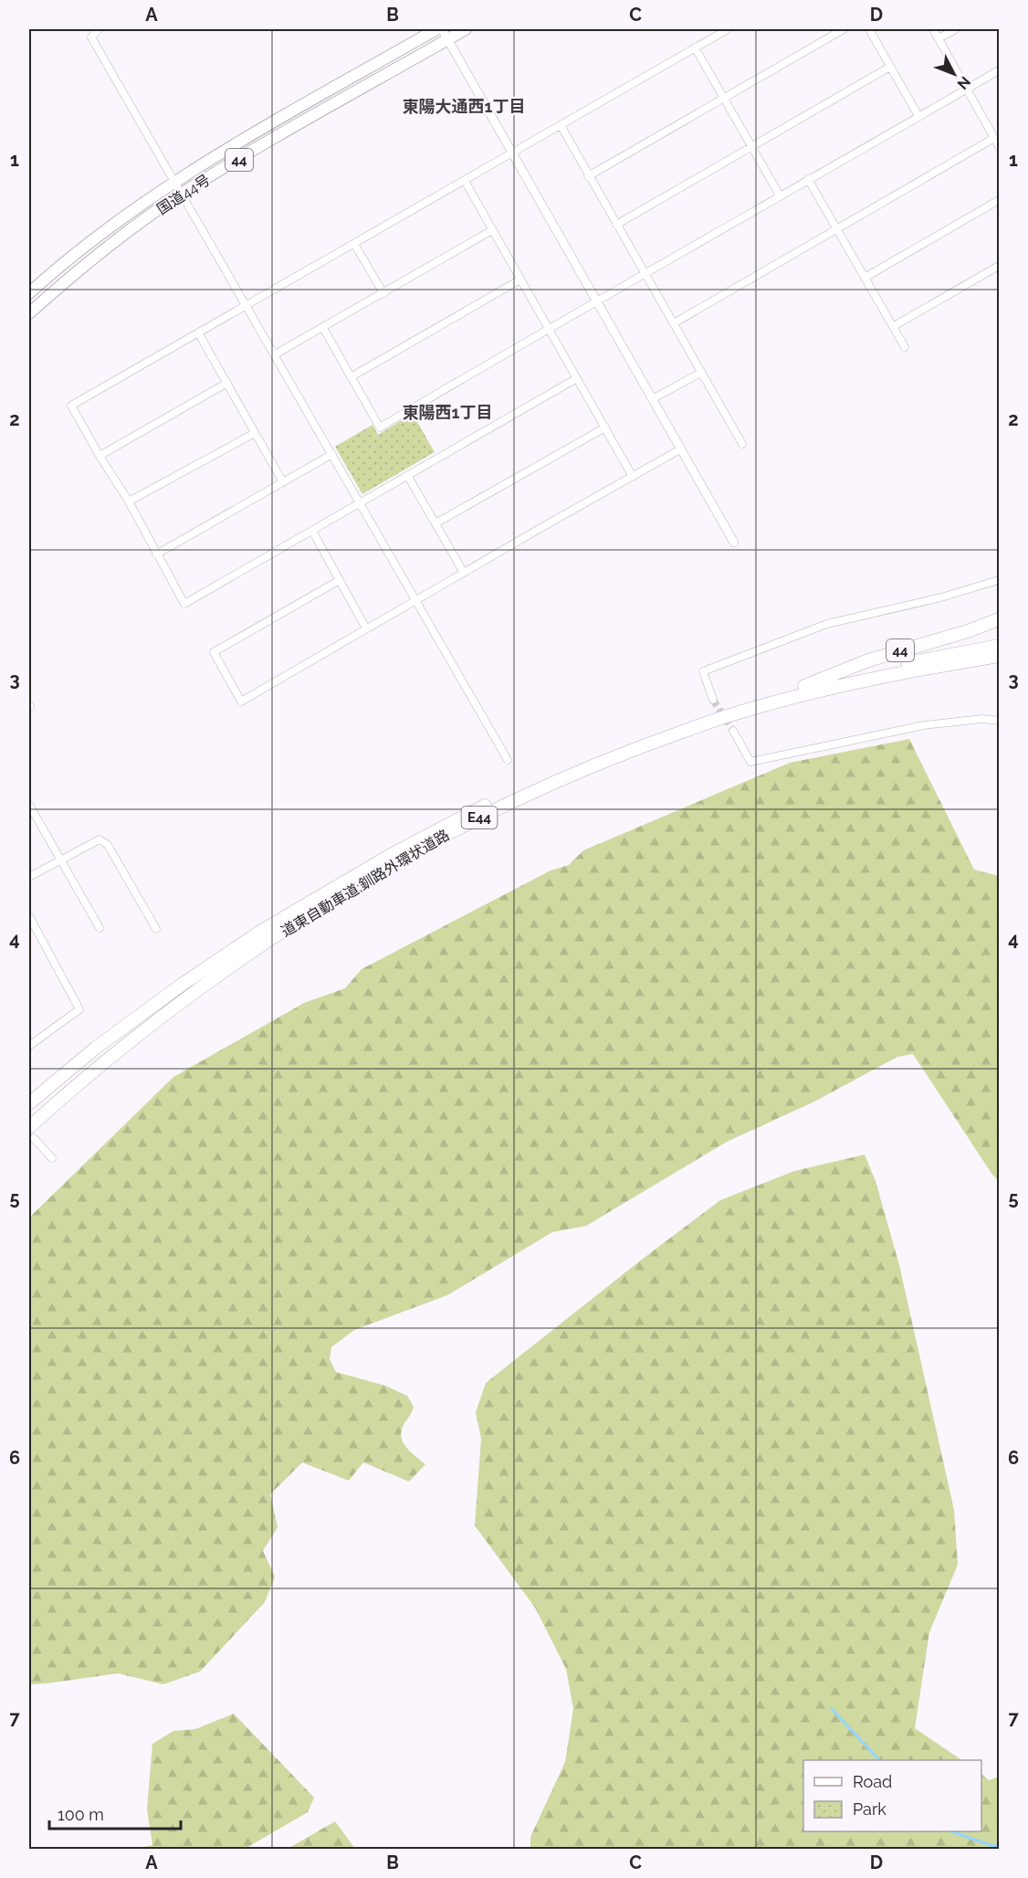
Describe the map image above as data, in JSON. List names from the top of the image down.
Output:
{
  "streets": {
    "highway": [
      "44",
      "国道44号",
      "E44",
      "道東自動車道;釧路外環状道路"
    ]
  },
  "crossings": [
    ["44", "道東自動車道;釧路外環状道路"]
  ],
  "districts": ["東陽大通西1丁目", "東陽西1丁目"],
  "legend": ["Road", "Park"],
  "scale_bar": "100 m",
  "north": "bottom right",
  "grid": {
    "columns": [
      "A",
      "B",
      "C",
      "D"
    ],
    "rows": [
      "1",
      "2",
      "3",
      "4",
      "5",
      "6",
      "7"
    ]
  }
}
